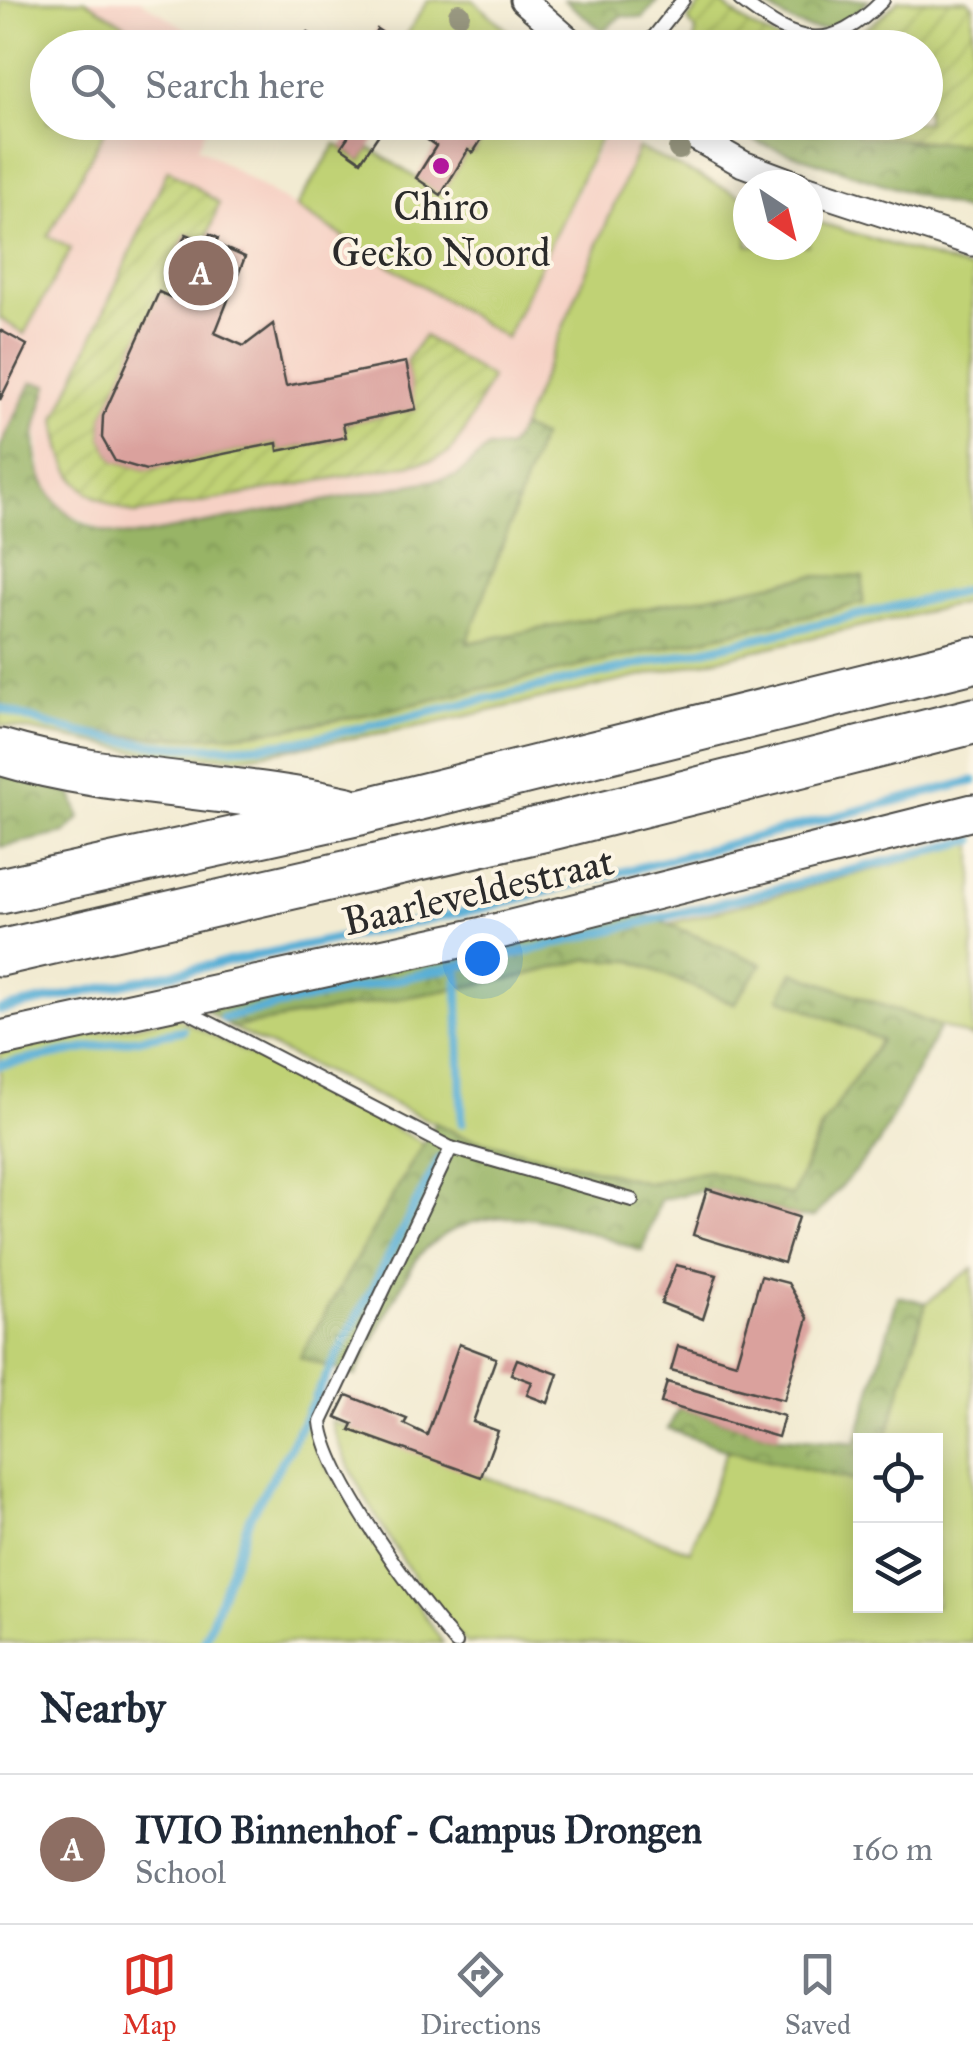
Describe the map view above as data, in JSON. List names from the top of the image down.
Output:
{
  "streets": {
    "street": ["Baarleveldestraat"]
  },
  "places": ["Chiro Gecko Noord"],
  "north": "bottom right",
  "page": {
    "search": "Search here",
    "pins": "A",
    "heading": "Nearby",
    "list": [
      {
        "mark": "A",
        "name": "IVIO Binnenhof - Campus Drongen",
        "note": "School",
        "value": "160 m"
      }
    ],
    "nav": ["Map", "Directions", "Saved"]
  }
}
